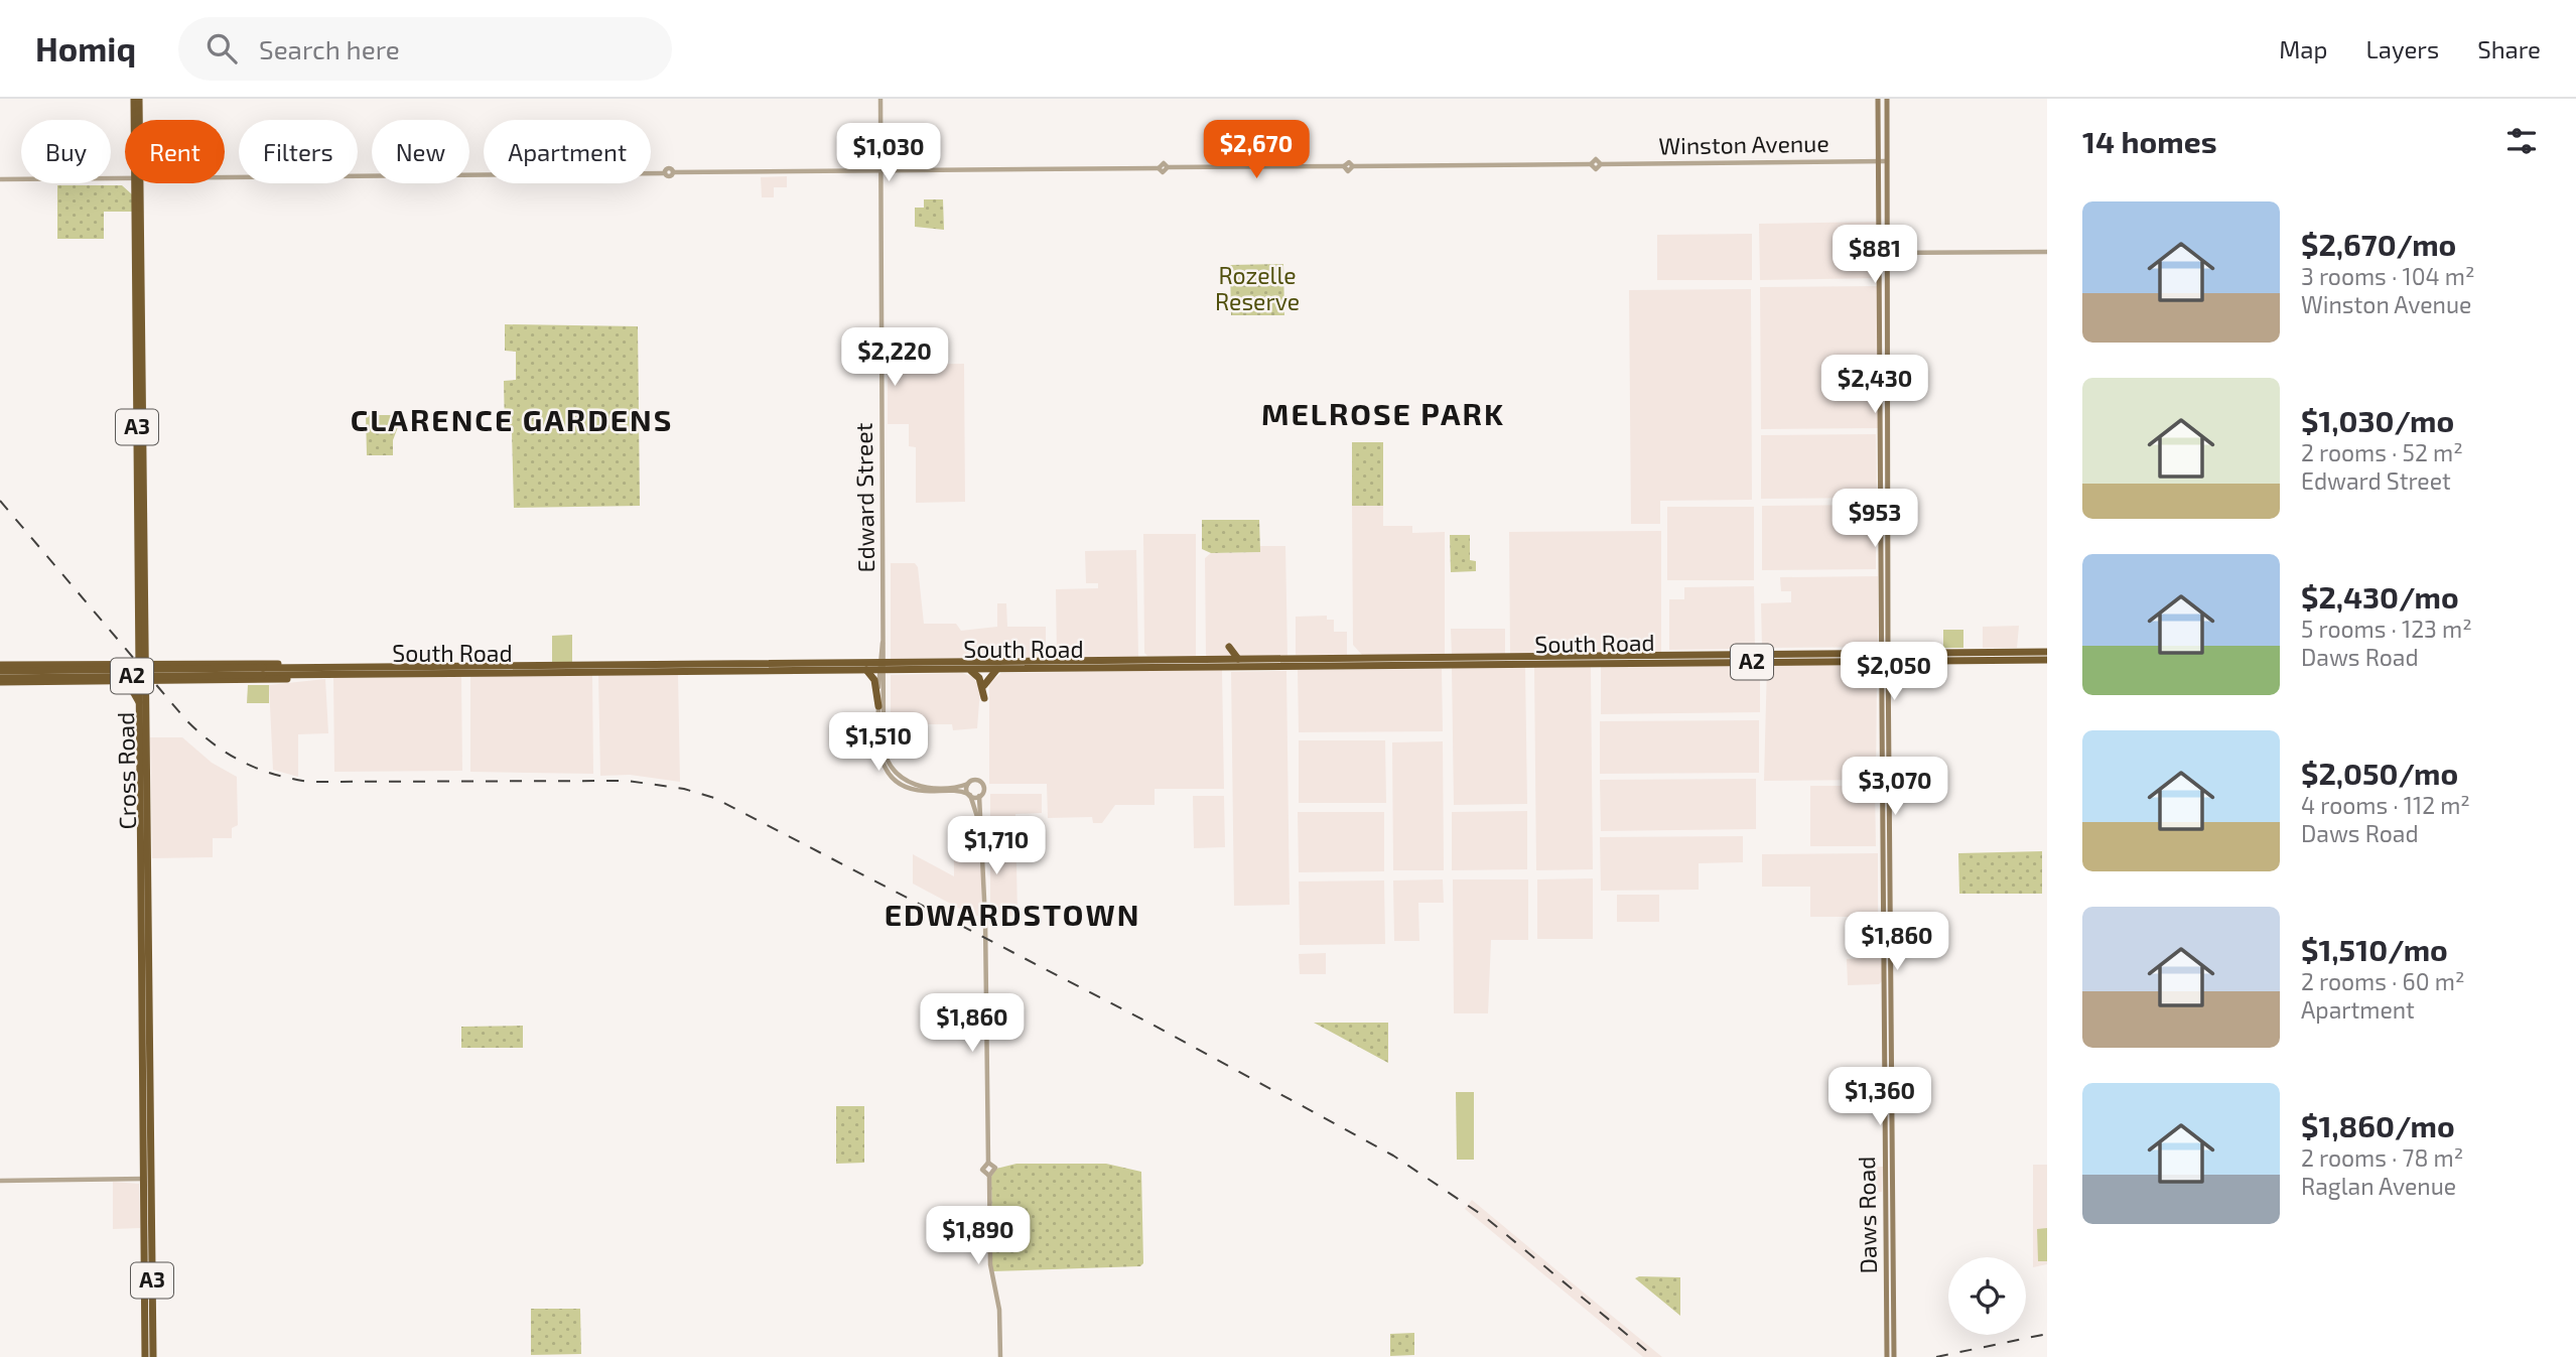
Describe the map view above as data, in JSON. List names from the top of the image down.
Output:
{
  "streets": {
    "highway": [
      "A3",
      "South Road",
      "A2",
      "Cross Road"
    ],
    "main road": ["Daws Road"],
    "street": ["Winston Avenue", "Edward Street"]
  },
  "crossings": [
    ["Winston Avenue", "Edward Street"],
    ["Winston Avenue", "Daws Road"],
    ["Edward Street", "South Road"],
    ["South Road", "Daws Road"]
  ],
  "districts": ["MELROSE PARK", "CLARENCE GARDENS", "EDWARDSTOWN"],
  "parks": ["Rozelle Reserve"],
  "page": {
    "header": "Homiq",
    "search": "Search here",
    "nav": ["Map", "Layers", "Share"],
    "heading": "14 homes",
    "price": [
      "$2,670",
      "$1,030",
      "$881",
      "$2,220",
      "$2,430",
      "$953",
      "$2,050",
      "$1,510",
      "$3,070",
      "$1,710",
      "$1,860",
      "$1,860",
      "$1,360",
      "$1,890"
    ],
    "chip": [
      "Buy",
      "Rent",
      "Filters",
      "New",
      "Apartment"
    ],
    "list": [
      {
        "name": "$2,670/mo",
        "note": "3 rooms · 104 m² · Winston Avenue"
      },
      {
        "name": "$1,030/mo",
        "note": "2 rooms · 52 m² · Edward Street"
      },
      {
        "name": "$2,430/mo",
        "note": "5 rooms · 123 m² · Daws Road"
      },
      {
        "name": "$2,050/mo",
        "note": "4 rooms · 112 m² · Daws Road"
      },
      {
        "name": "$1,510/mo",
        "note": "2 rooms · 60 m² · Apartment"
      },
      {
        "name": "$1,860/mo",
        "note": "2 rooms · 78 m² · Raglan Avenue"
      }
    ]
  }
}
